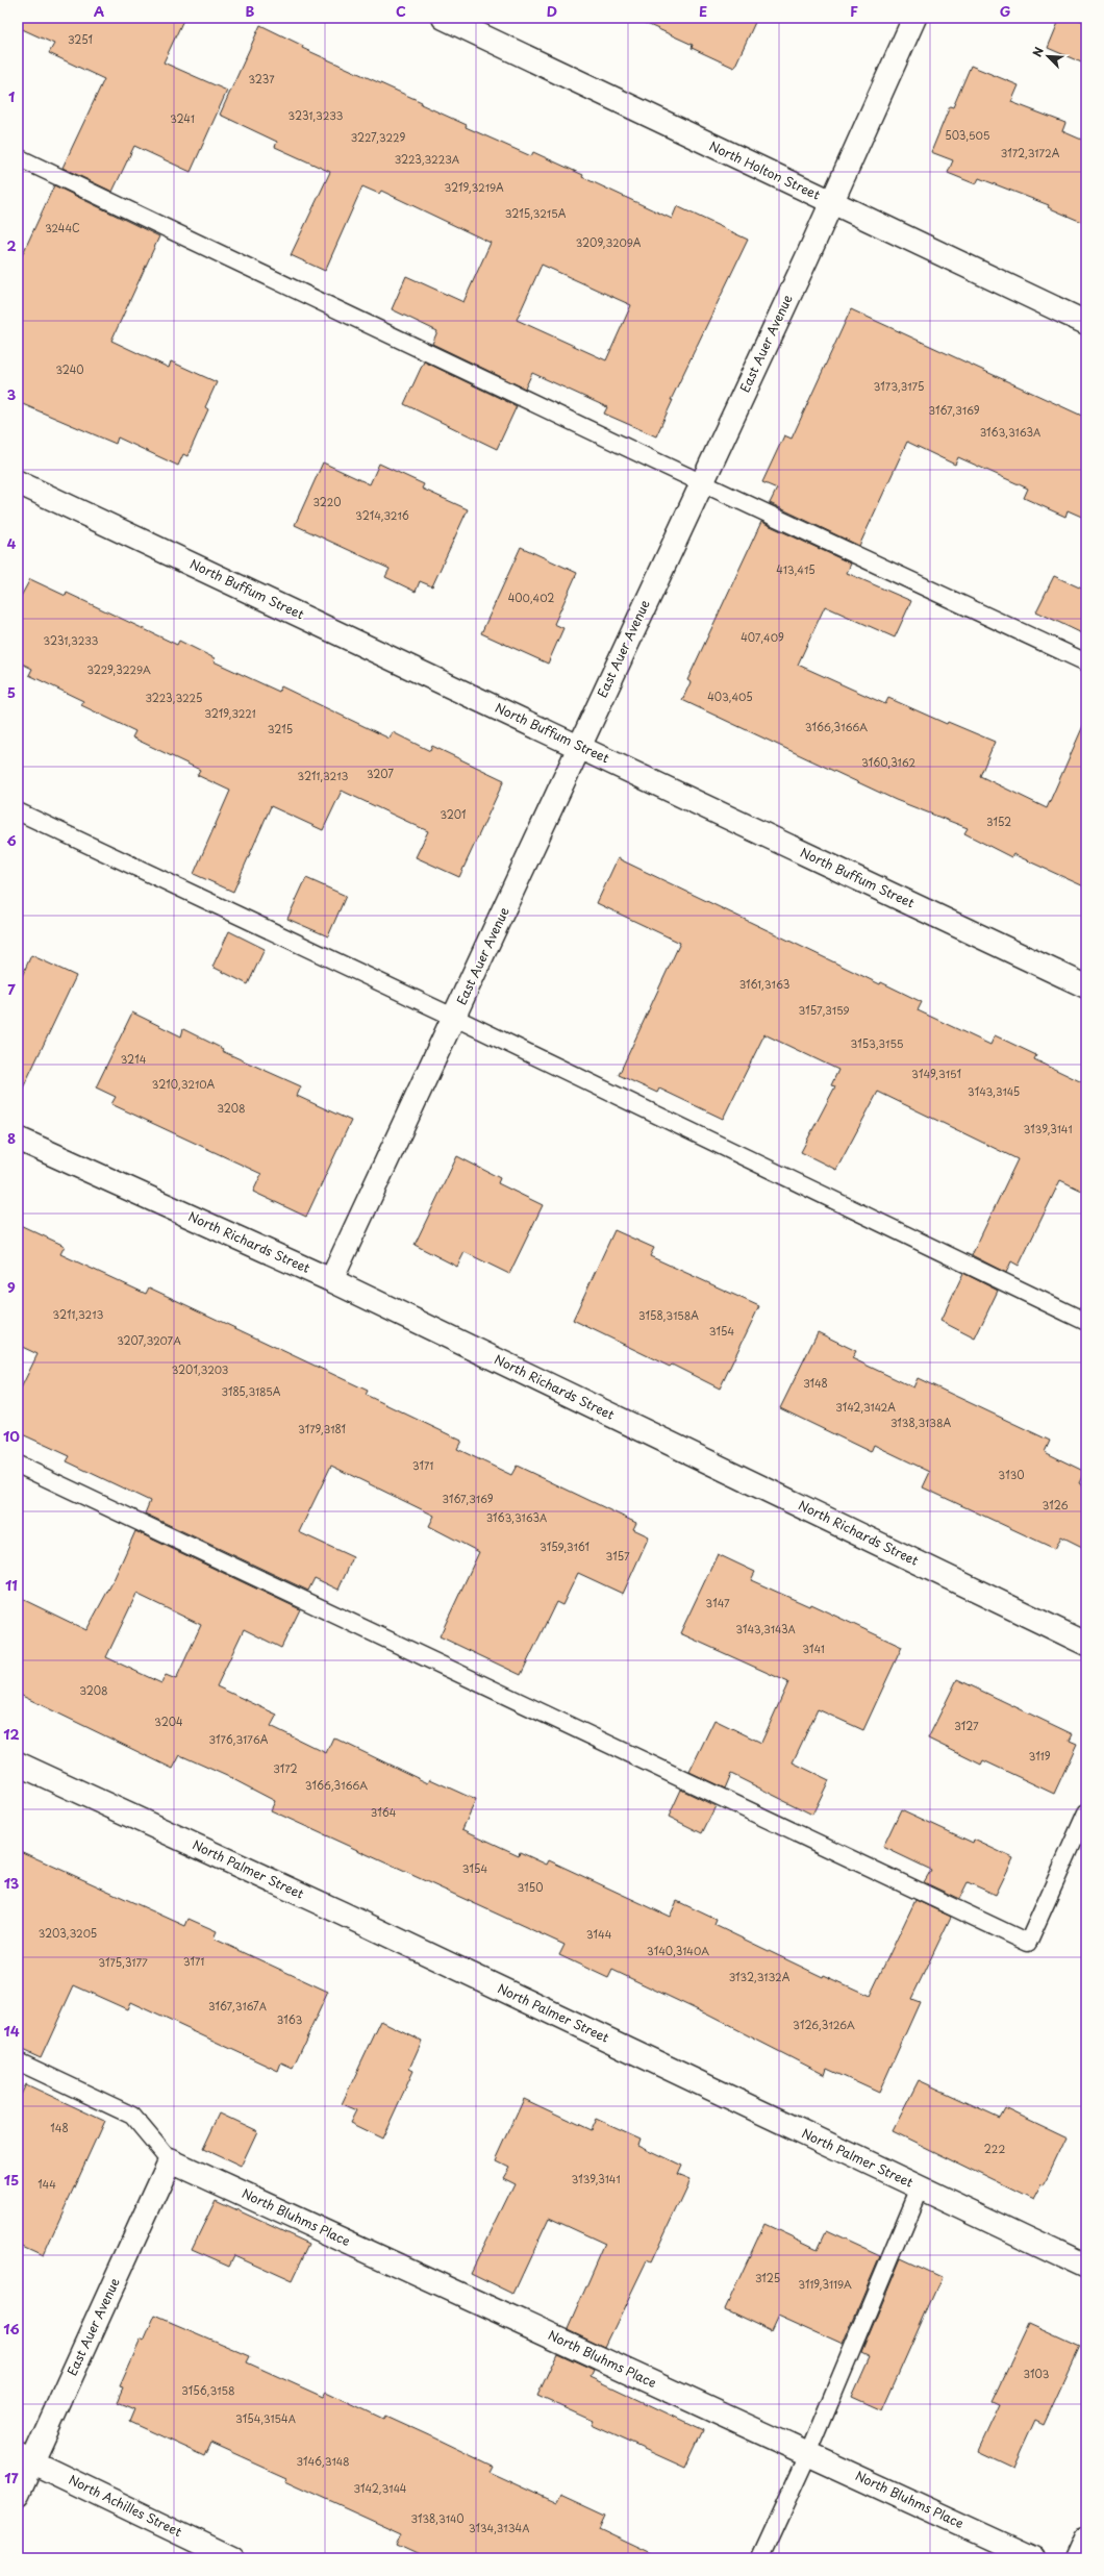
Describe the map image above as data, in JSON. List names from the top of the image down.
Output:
{
  "streets": {
    "street": [
      "North Holton Street",
      "East Auer Avenue",
      "North Buffum Street",
      "North Richards Street",
      "North Palmer Street",
      "North Bluhms Place",
      "North Achilles Street"
    ]
  },
  "crossings": [
    ["North Holton Street", "East Auer Avenue"],
    ["East Auer Avenue", "North Buffum Street"],
    ["East Auer Avenue", "North Richards Street"],
    ["East Auer Avenue", "North Bluhms Place"],
    ["East Auer Avenue", "North Achilles Street"]
  ],
  "house_numbers": [
    "3251",
    "3237",
    "3231,3233",
    "3241",
    "503,505",
    "3227,3229",
    "3172,3172A",
    "3223,3223A",
    "3219,3219A",
    "3215,3215A",
    "3244C",
    "3209,3209A",
    "3240",
    "3173,3175",
    "3167,3169",
    "3163,3163A",
    "3220",
    "3214,3216",
    "413,415",
    "400,402",
    "407,409",
    "3231,3233",
    "3229,3229A",
    "403,405",
    "3223,3225",
    "3219,3221",
    "3166,3166A",
    "3215",
    "3160,3162",
    "3207",
    "3211,3213",
    "3201",
    "3152",
    "3161,3163",
    "3157,3159",
    "3153,3155",
    "3214",
    "3149,3151",
    "3210,3210A",
    "3143,3145",
    "3208",
    "3139,3141",
    "3211,3213",
    "3158,3158A",
    "3154",
    "3207,3207A",
    "3201,3203",
    "3148",
    "3185,3185A",
    "3142,3142A",
    "3138,3138A",
    "3179,3181",
    "3171",
    "3130",
    "3167,3169",
    "3126",
    "3163,3163A",
    "3159,3161",
    "3157",
    "3147",
    "3143,3143A",
    "3141",
    "3208",
    "3204",
    "3127",
    "3176,3176A",
    "3119",
    "3172",
    "3166,3166A",
    "3164",
    "3154",
    "3150",
    "3203,3205",
    "3144",
    "3140,3140A",
    "3171",
    "3175,3177",
    "3132,3132A",
    "3167,3167A",
    "3163",
    "3126,3126A",
    "148",
    "222",
    "3139,3141",
    "144",
    "3125",
    "3119,3119A",
    "3103",
    "3156,3158",
    "3154,3154A",
    "3146,3148",
    "3142,3144",
    "3138,3140",
    "3134,3134A"
  ],
  "north": "top left",
  "grid": {
    "columns": [
      "A",
      "B",
      "C",
      "D",
      "E",
      "F",
      "G"
    ],
    "rows": [
      "1",
      "2",
      "3",
      "4",
      "5",
      "6",
      "7",
      "8",
      "9",
      "10",
      "11",
      "12",
      "13",
      "14",
      "15",
      "16",
      "17"
    ]
  }
}
